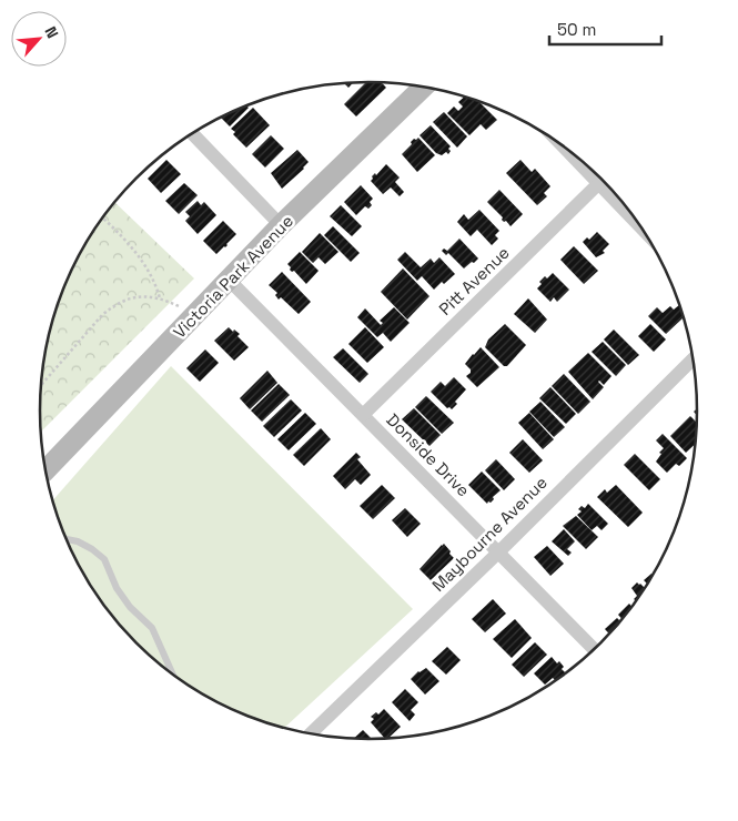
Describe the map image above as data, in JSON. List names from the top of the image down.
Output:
{
  "streets": {
    "main road": ["Victoria Park Avenue"],
    "street": ["Pitt Avenue", "Donside Drive", "Maybourne Avenue"]
  },
  "crossings": [
    ["Victoria Park Avenue", "Donside Drive"],
    ["Pitt Avenue", "Donside Drive"],
    ["Donside Drive", "Maybourne Avenue"]
  ],
  "scale_bar": "50 m",
  "north": "top right"
}
